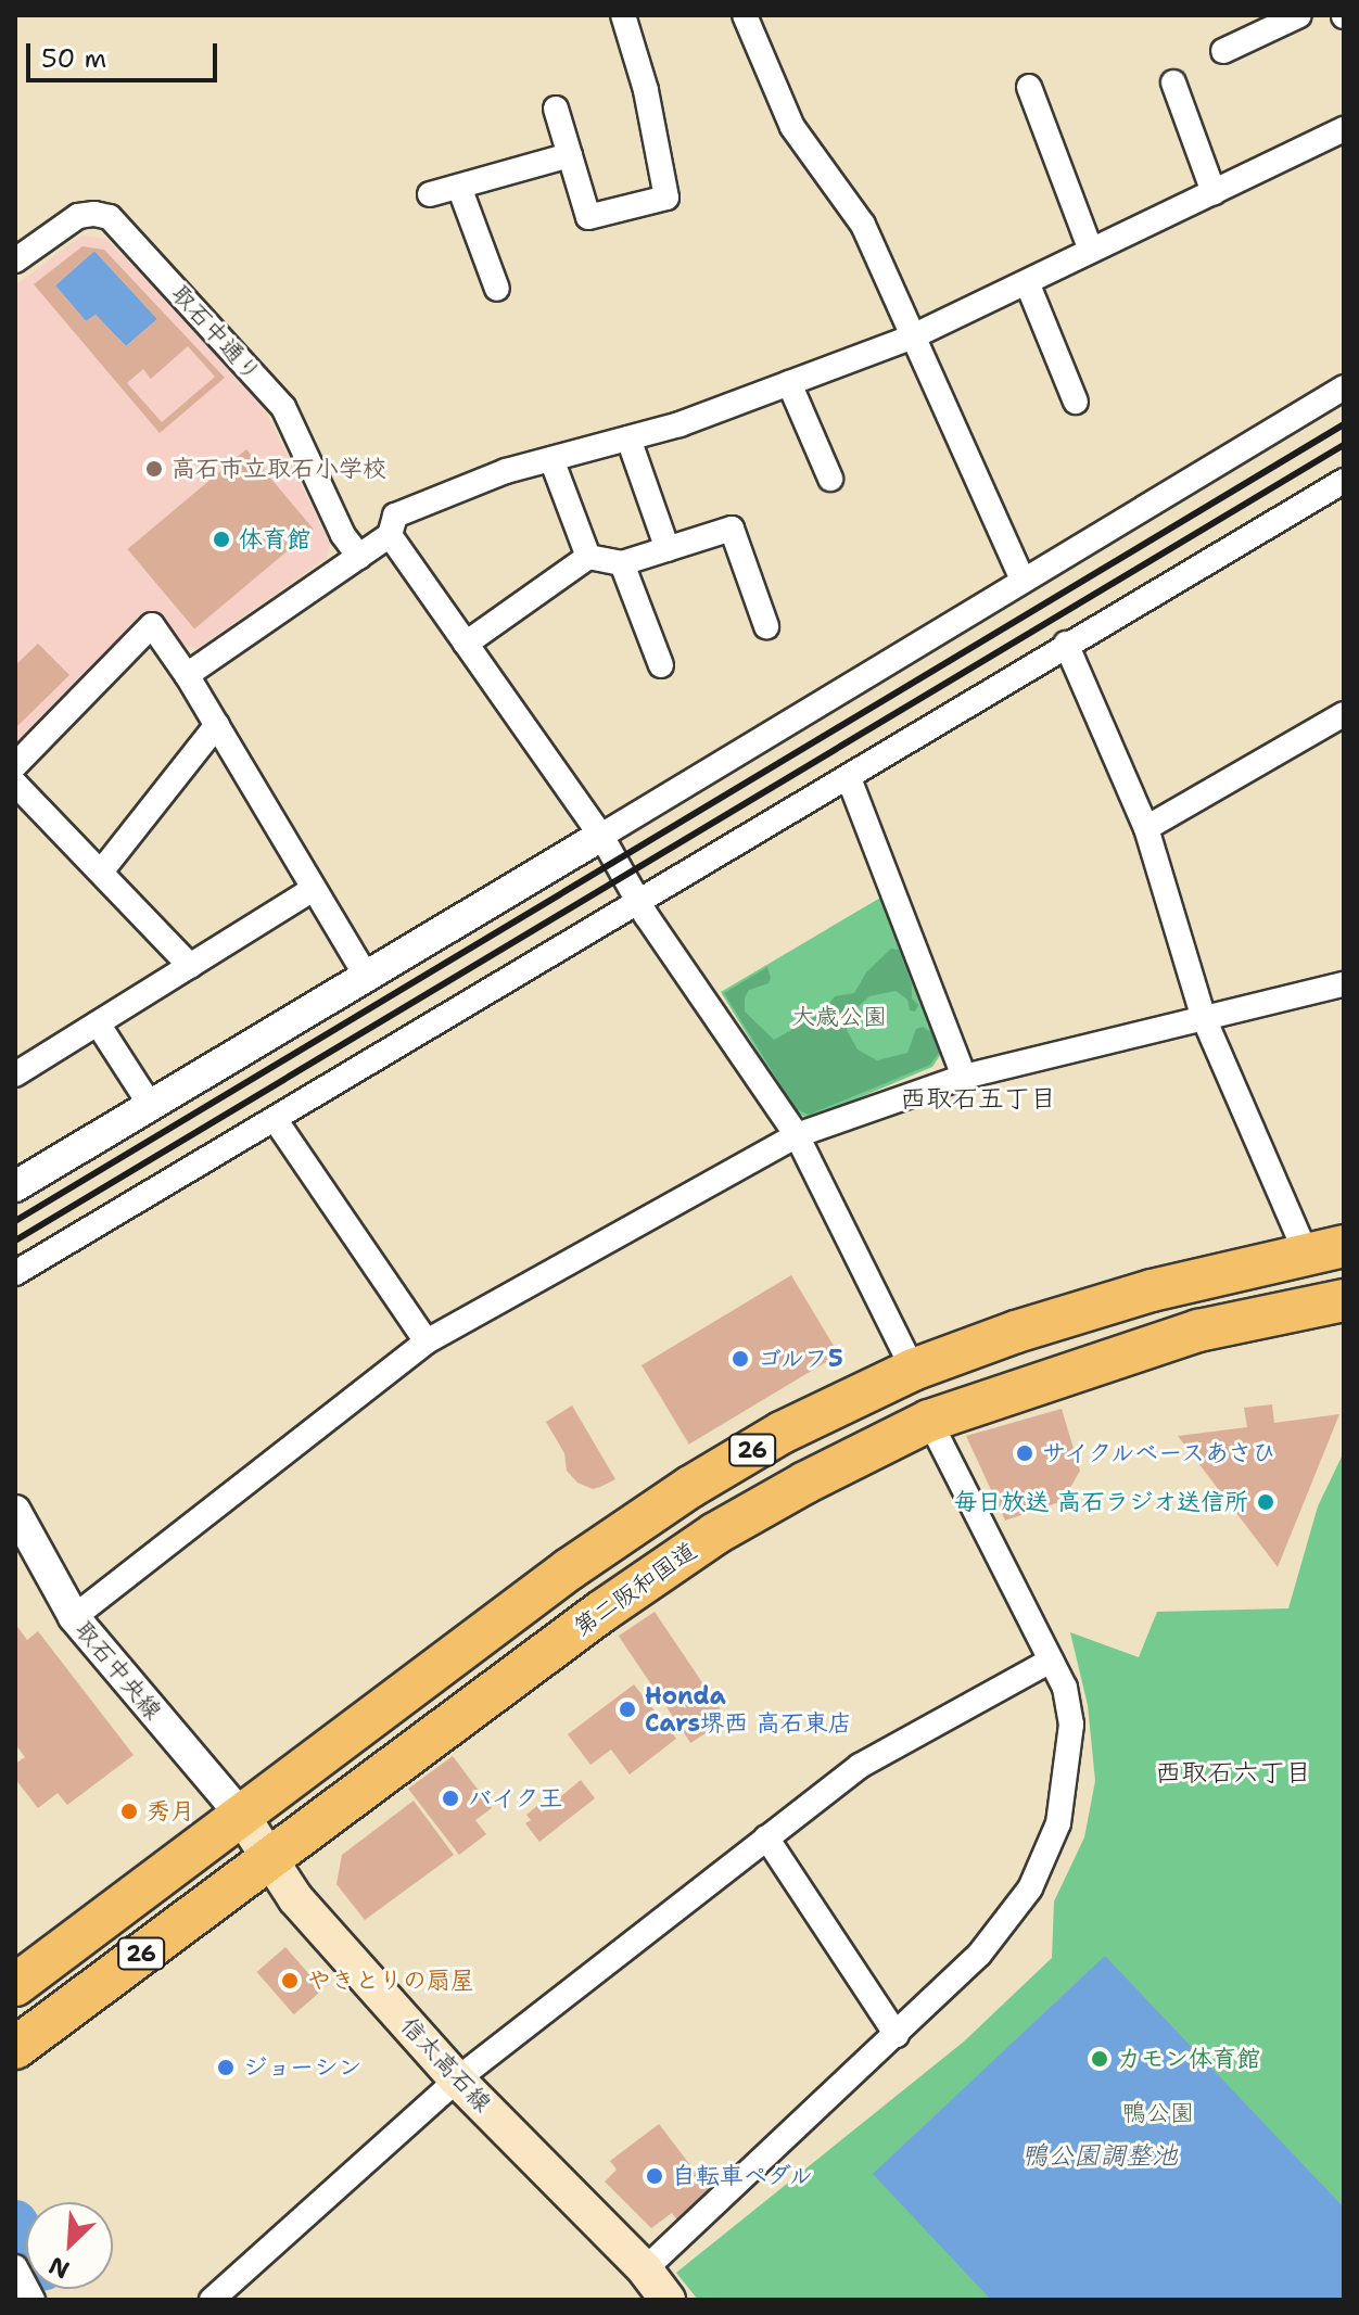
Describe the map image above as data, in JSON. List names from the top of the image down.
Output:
{
  "streets": {
    "highway": ["26", "第二阪和国道"],
    "main road": ["信太高石線"],
    "street": ["取石中通り", "取石中央線"]
  },
  "crossings": [
    ["26", "取石中央線"],
    ["26", "信太高石線"],
    ["第二阪和国道", "信太高石線"],
    ["取石中央線", "信太高石線"]
  ],
  "districts": ["西取石五丁目", "西取石六丁目"],
  "water": ["鴨公園調整池"],
  "parks": ["大歳公園", "鴨公園"],
  "places": [
    "高石市立取石小学校",
    "体育館",
    "ゴルフ5",
    "サイクルベースあさひ",
    "毎日放送 高石ラジオ送信所",
    "Honda Cars堺西 高石東店",
    "バイク王",
    "秀月",
    "やきとりの扇屋",
    "カモン体育館",
    "ジョーシン",
    "自転車ペダル"
  ],
  "scale_bar": "50 m",
  "north": "bottom left"
}
